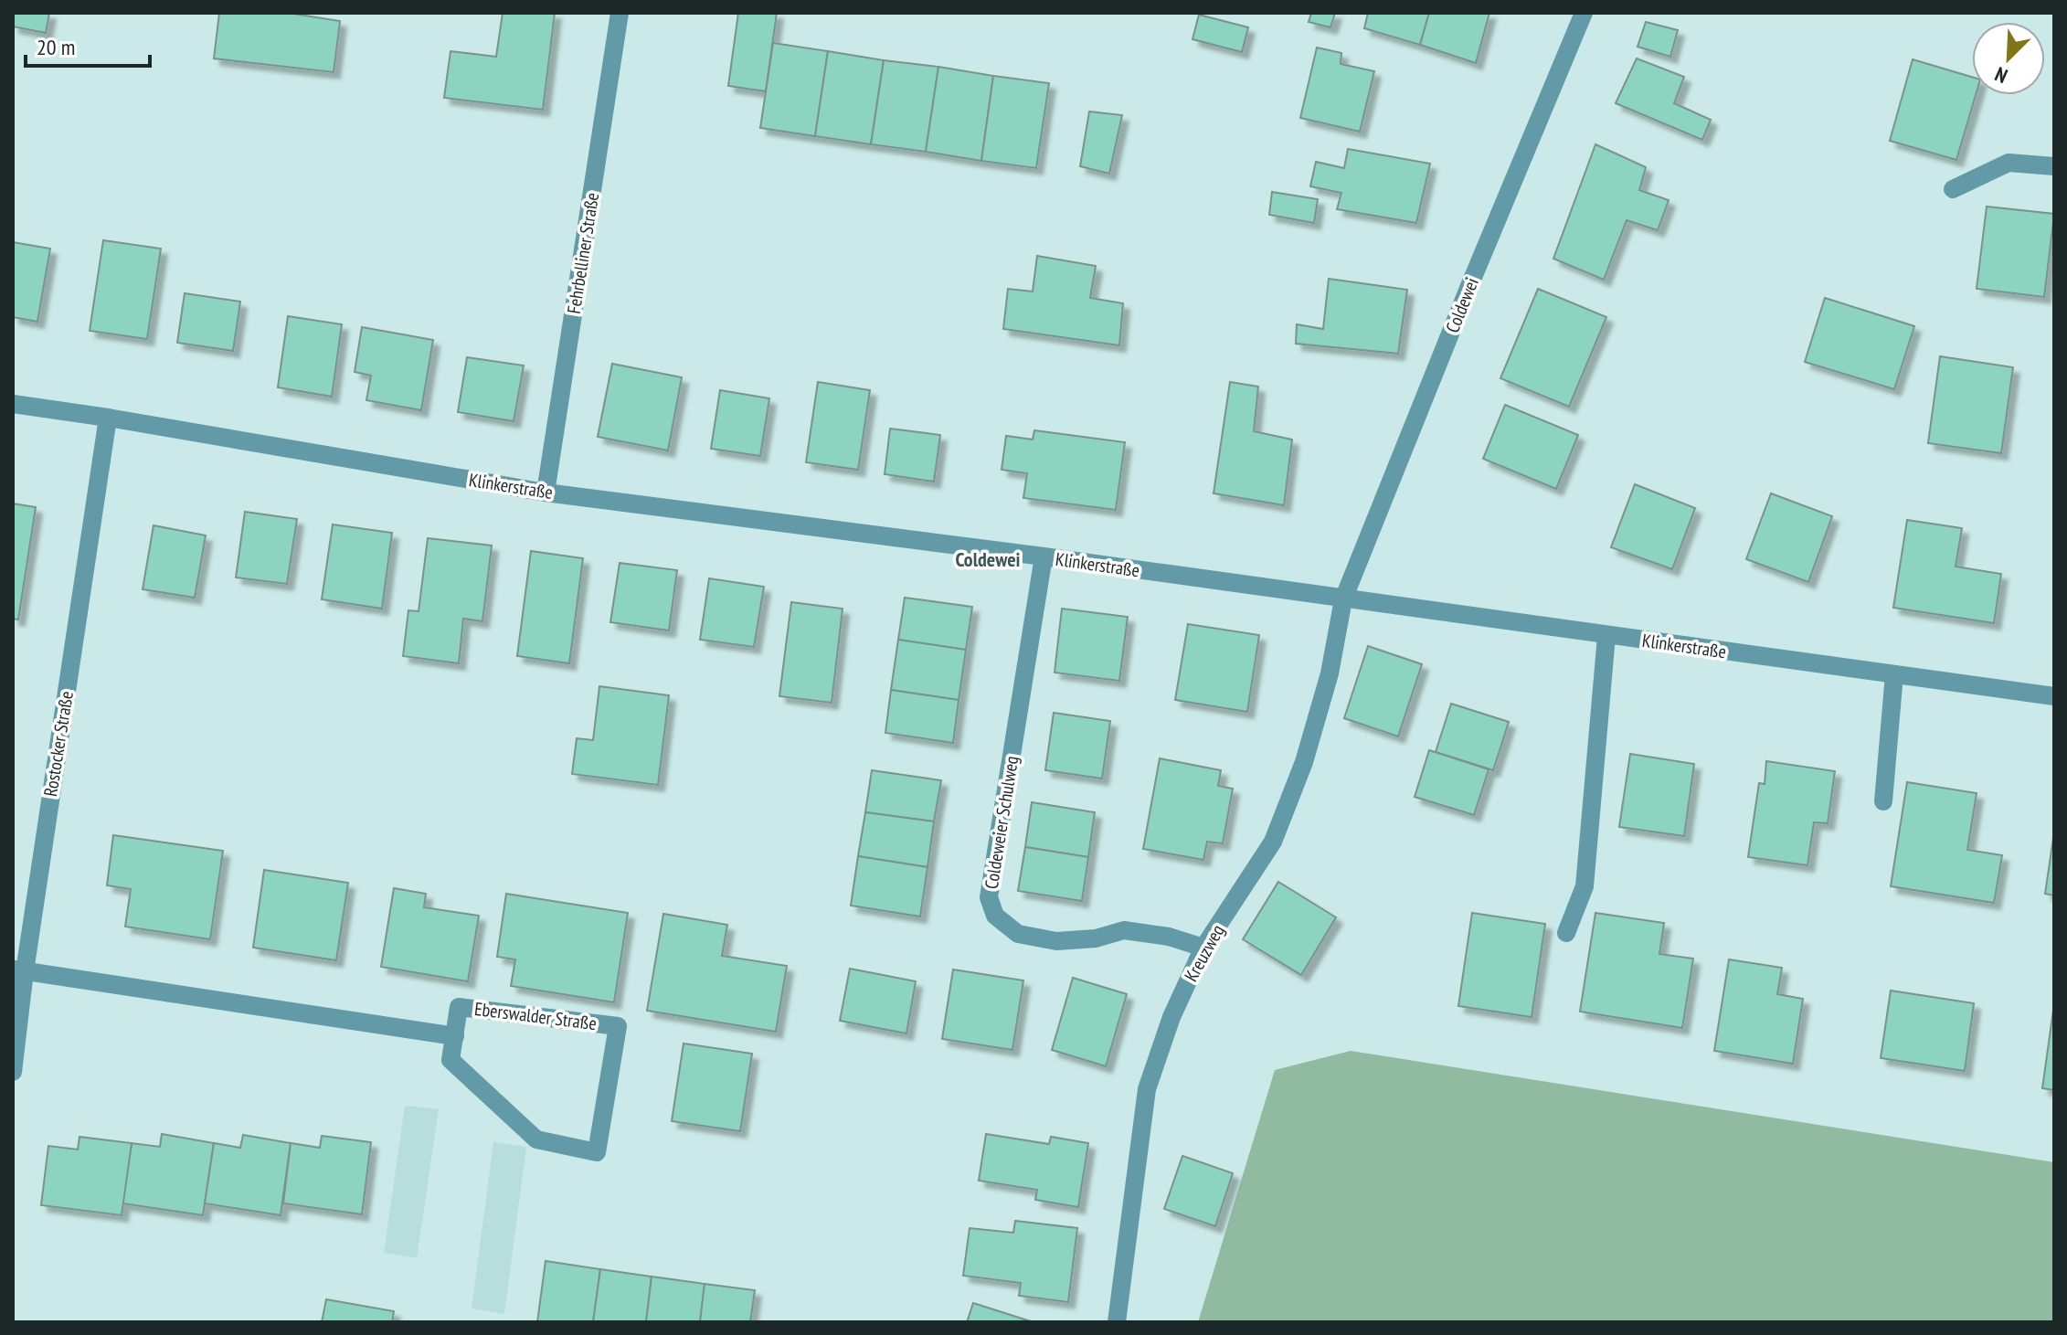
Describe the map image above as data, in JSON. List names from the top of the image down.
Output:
{
  "streets": {
    "street": [
      "Fehrbelliner Straße",
      "Coldewei",
      "Klinkerstraße",
      "Rostocker Straße",
      "Coldeweier Schulweg",
      "Kreuzweg",
      "Eberswalder Straße"
    ]
  },
  "crossings": [
    ["Fehrbelliner Straße", "Klinkerstraße"],
    ["Coldewei", "Klinkerstraße"],
    ["Coldewei", "Kreuzweg"],
    ["Klinkerstraße", "Rostocker Straße"],
    ["Klinkerstraße", "Coldeweier Schulweg"],
    ["Klinkerstraße", "Kreuzweg"],
    ["Rostocker Straße", "Eberswalder Straße"],
    ["Coldeweier Schulweg", "Kreuzweg"]
  ],
  "districts": ["Coldewei"],
  "scale_bar": "20 m",
  "north": "bottom left"
}
